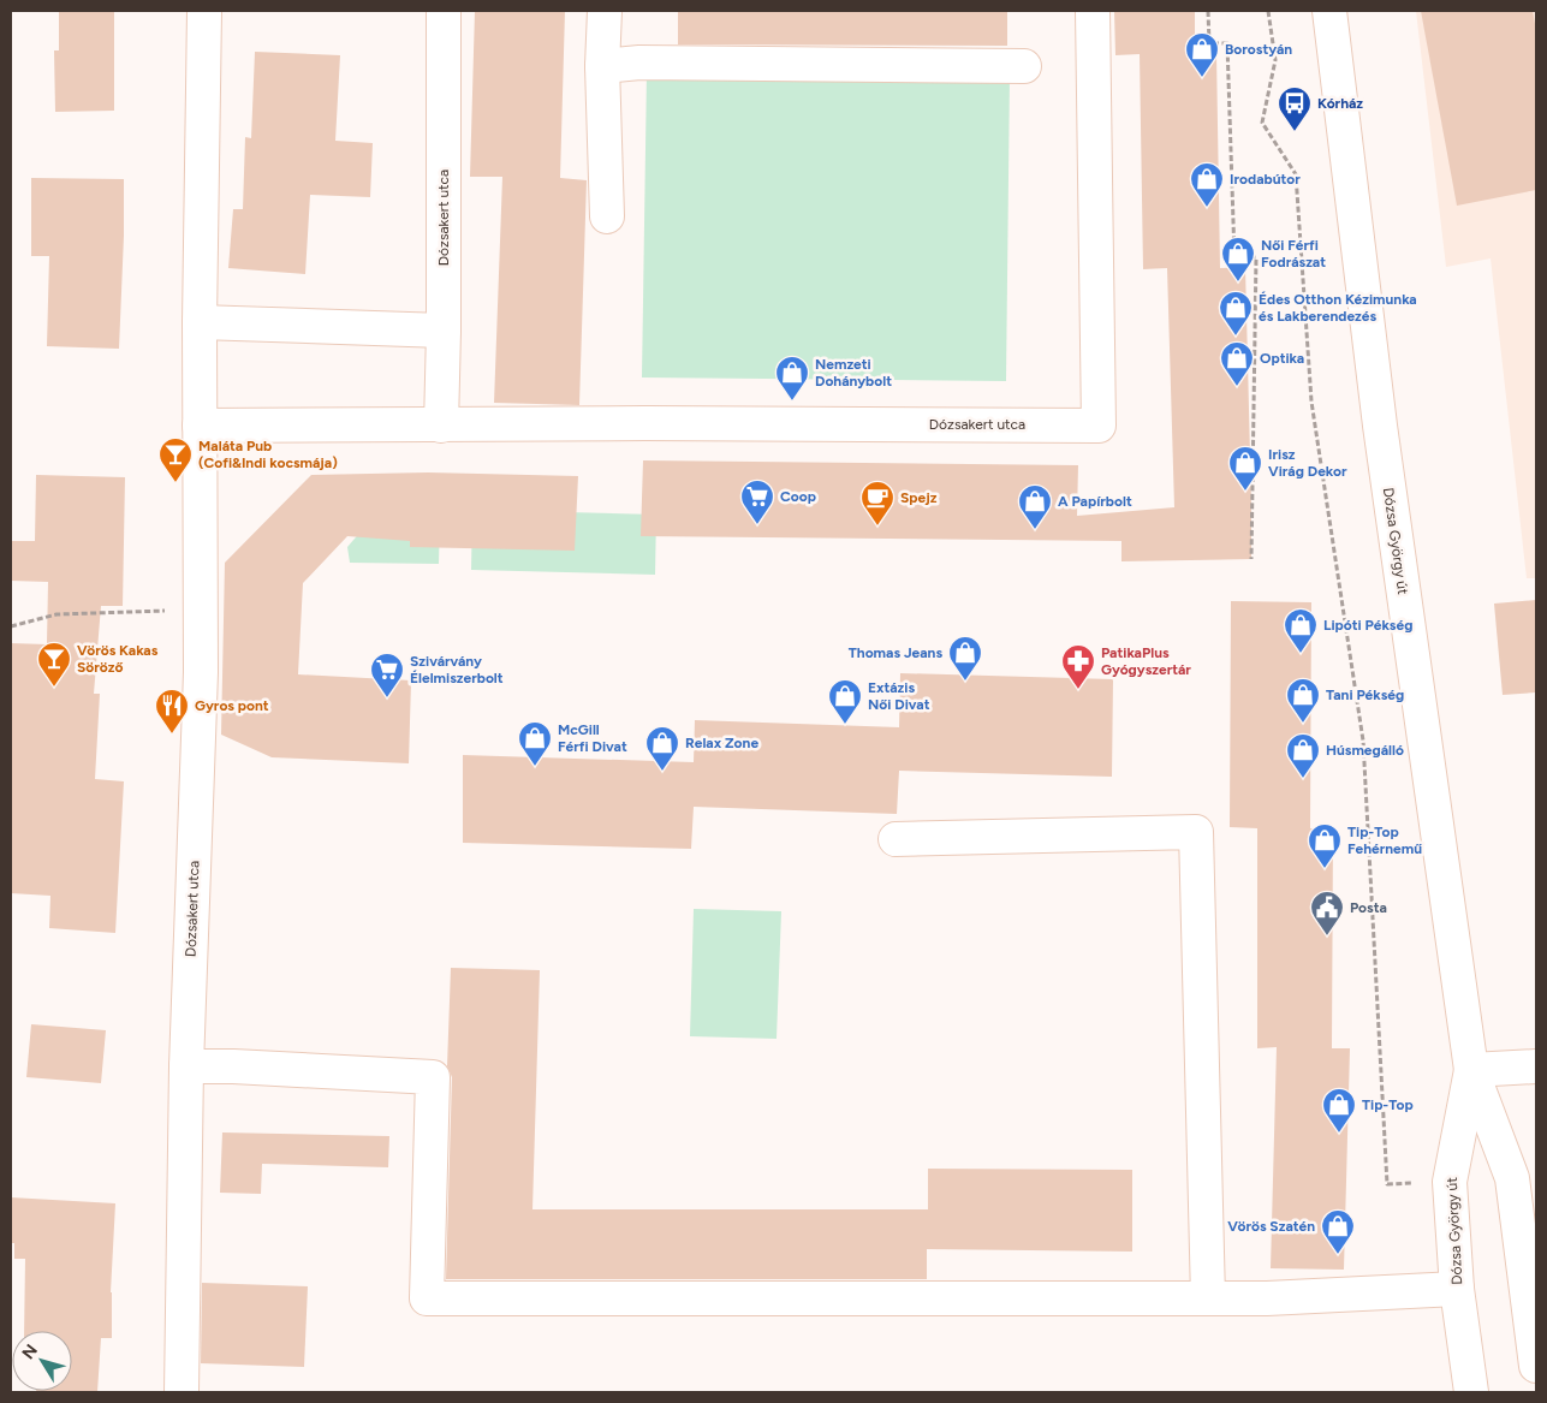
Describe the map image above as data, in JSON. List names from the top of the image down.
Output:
{
  "streets": {
    "street": ["Dózsakert utca", "Dózsa György út"]
  },
  "places": {
    "shop": [
      "Borostyán",
      "Irodabútor",
      "Női Férfi Fodrászat",
      "Édes Otthon Kézimunka és Lakberendezés",
      "Optika",
      "Nemzeti Dohánybolt",
      "Irisz Virág Dekor",
      "A Papírbolt",
      "Lipóti Pékség",
      "Thomas Jeans",
      "Tani Pékség",
      "Extázis Női Divat",
      "McGill Férfi Divat",
      "Relax Zone",
      "Húsmegálló",
      "Tip-Top Fehérnemű",
      "Tip-Top",
      "Vörös Szatén"
    ],
    "bus stop": ["Kórház"],
    "bar": ["Maláta Pub (Cofi&Indi kocsmája)", "Vörös Kakas Söröző"],
    "supermarket": ["Coop", "Szivárvány Élelmiszerbolt"],
    "cafe": ["Spejz"],
    "pharmacy": ["PatikaPlus Gyógyszertár"],
    "restaurant": ["Gyros pont"],
    "public building": ["Posta"]
  },
  "north": "top left"
}
